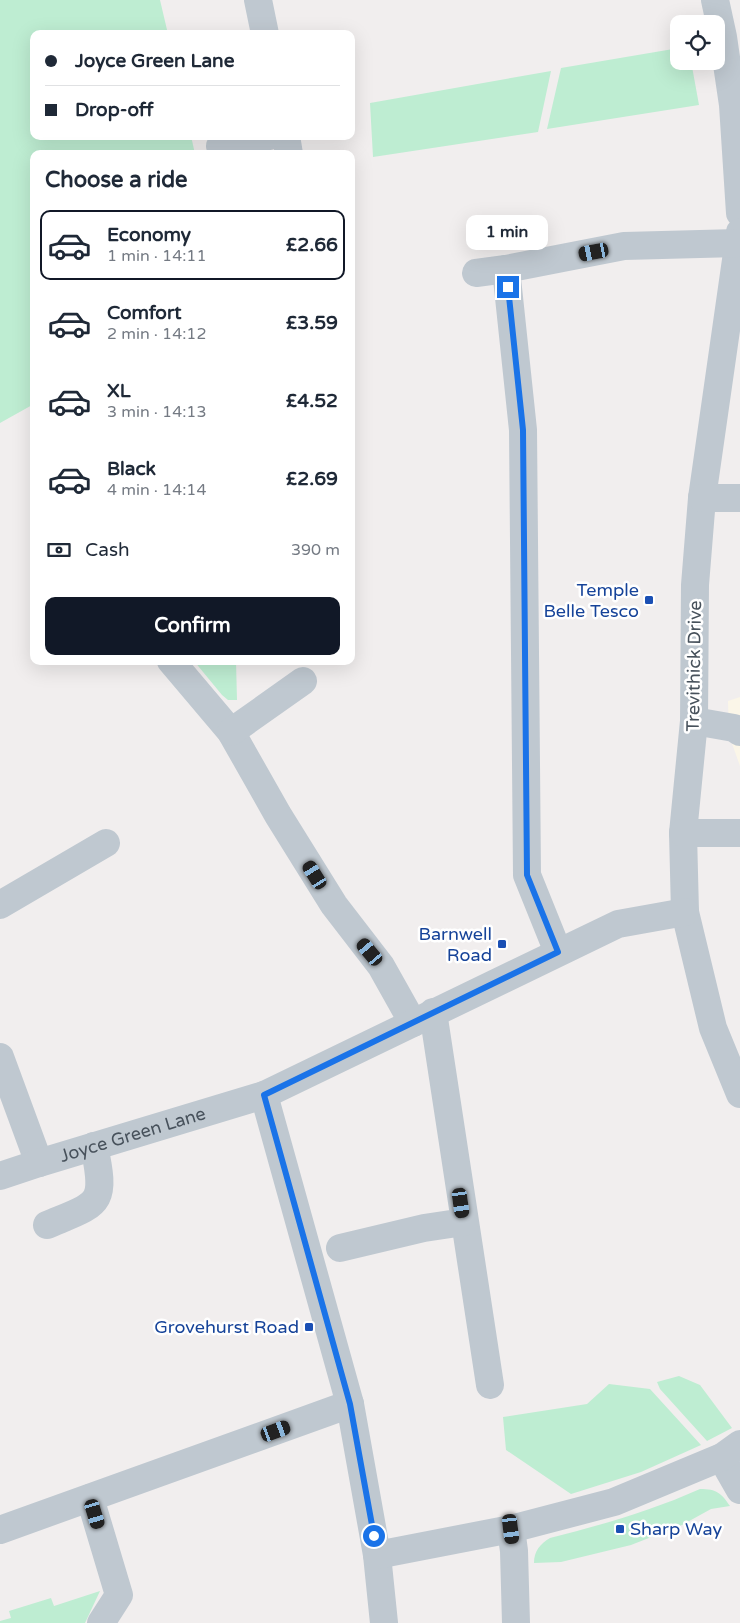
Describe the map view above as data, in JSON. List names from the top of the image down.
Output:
{
  "streets": {
    "street": ["Trevithick Drive", "Joyce Green Lane"]
  },
  "crossings": [
    ["Trevithick Drive", "Joyce Green Lane"]
  ],
  "places": {
    "transit": [
      "Temple Belle Tesco",
      "Barnwell Road",
      "Grovehurst Road",
      "Sharp Way"
    ]
  },
  "page": {
    "banner": ["Joyce Green Lane", "Drop-off"],
    "heading": "Choose a ride",
    "list": [
      {
        "name": "Economy",
        "note": "1 min · 14:11",
        "value": "£2.66"
      },
      {
        "name": "Comfort",
        "note": "2 min · 14:12",
        "value": "£3.59"
      },
      {
        "name": "XL",
        "note": "3 min · 14:13",
        "value": "£4.52"
      },
      {
        "name": "Black",
        "note": "4 min · 14:14",
        "value": "£2.69"
      }
    ],
    "bubble": "1 min",
    "pay": ["Cash", "390 m"],
    "buttons": "Confirm"
  }
}
